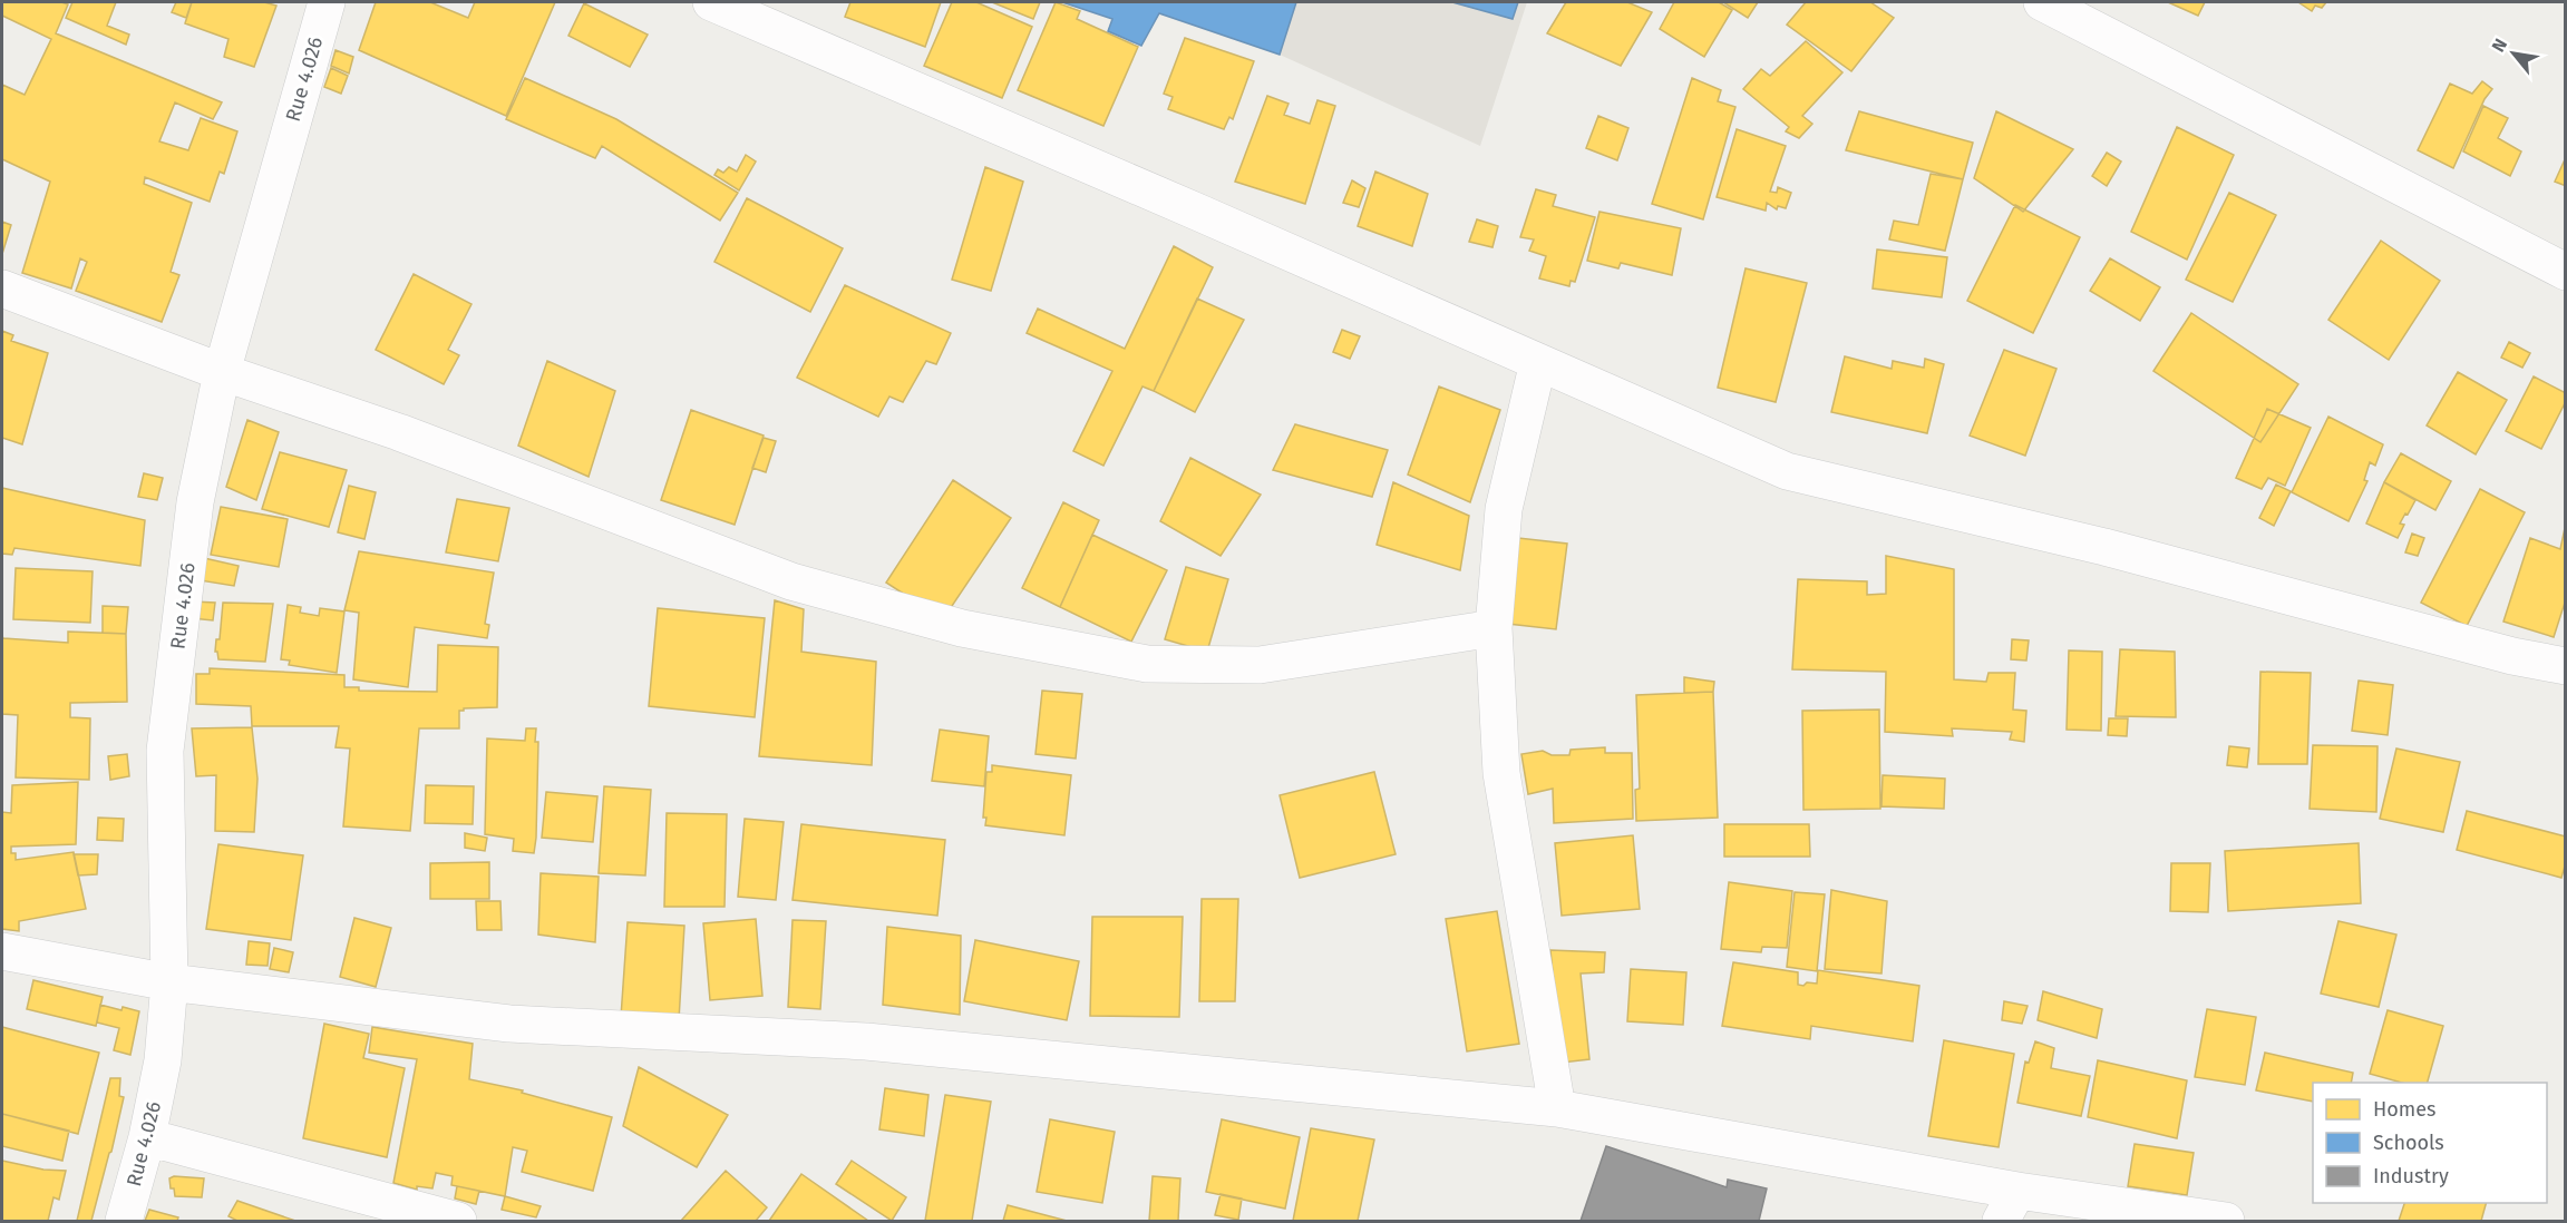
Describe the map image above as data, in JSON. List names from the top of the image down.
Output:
{
  "streets": {
    "street": ["Rue 4.026"]
  },
  "legend": ["Homes", "Schools", "Industry"],
  "north": "top left"
}
